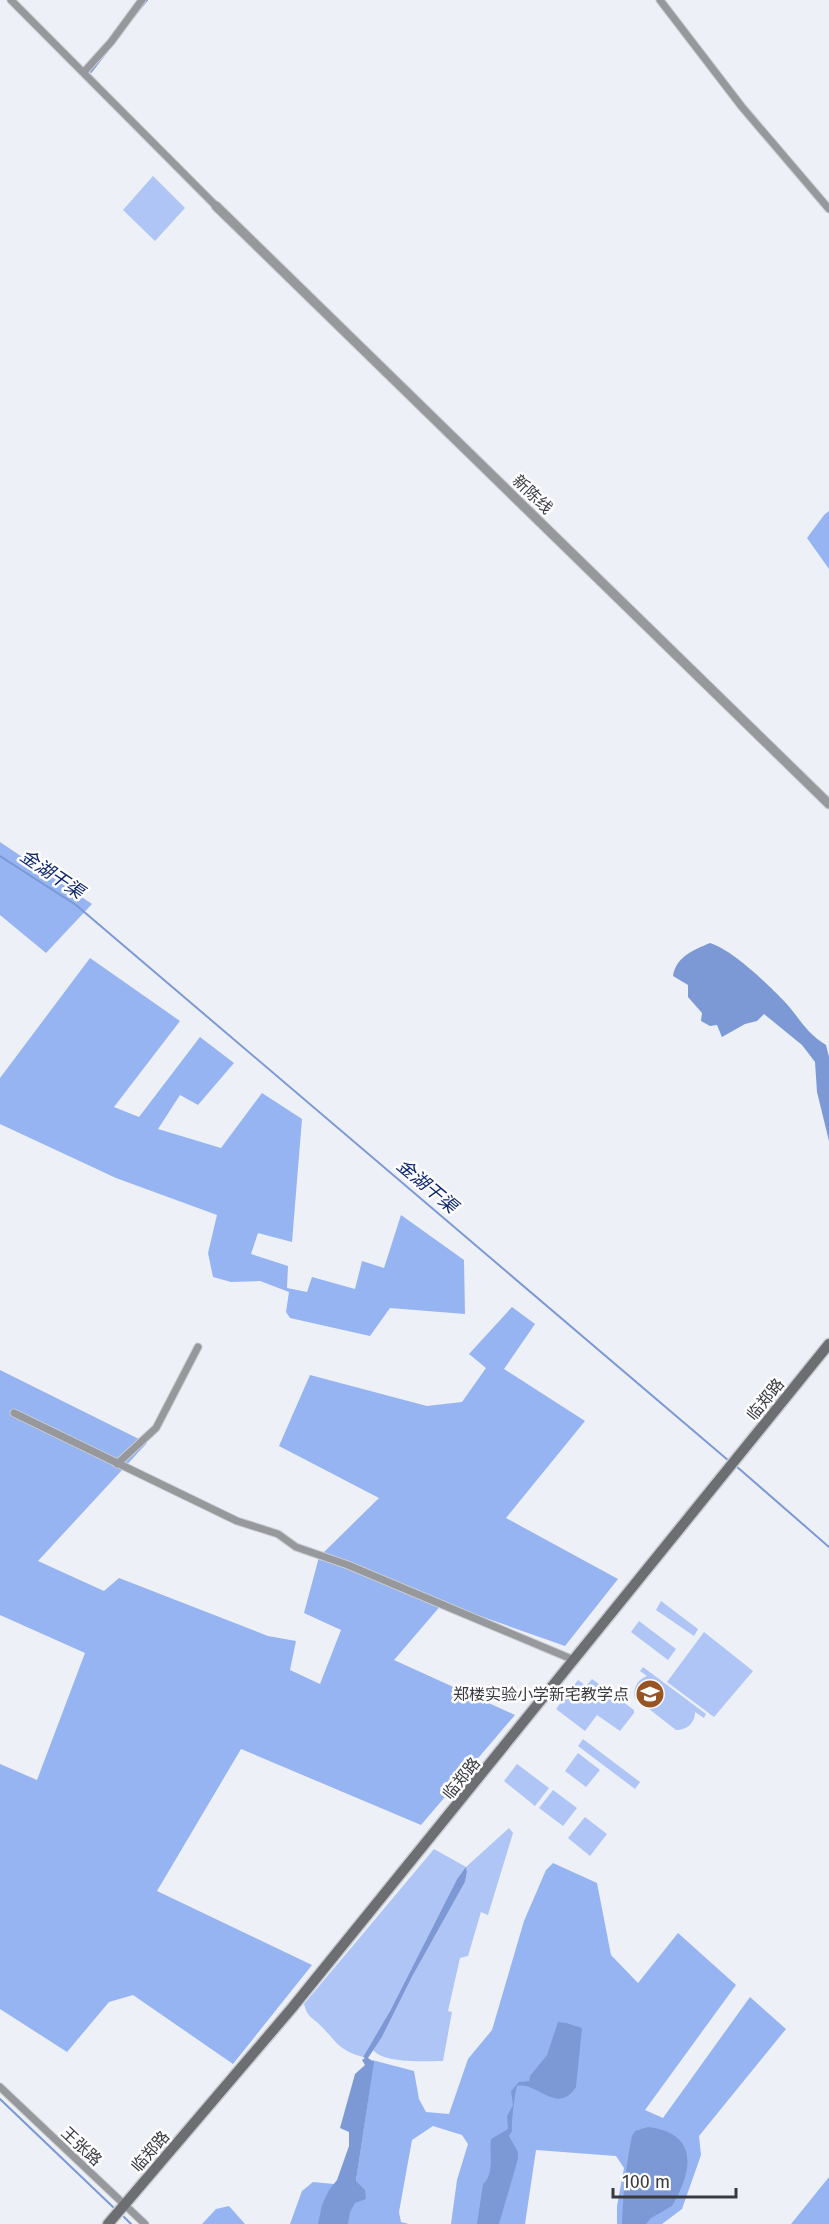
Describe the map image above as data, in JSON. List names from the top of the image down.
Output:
{
  "streets": {
    "main road": ["临郑路"],
    "street": ["新陈线", "王张路"]
  },
  "crossings": [
    ["临郑路", "王张路"]
  ],
  "water": ["金湖干渠"],
  "places": {
    "school or university": ["郑楼实验小学新宅教学点"]
  },
  "scale_bar": "100 m"
}
